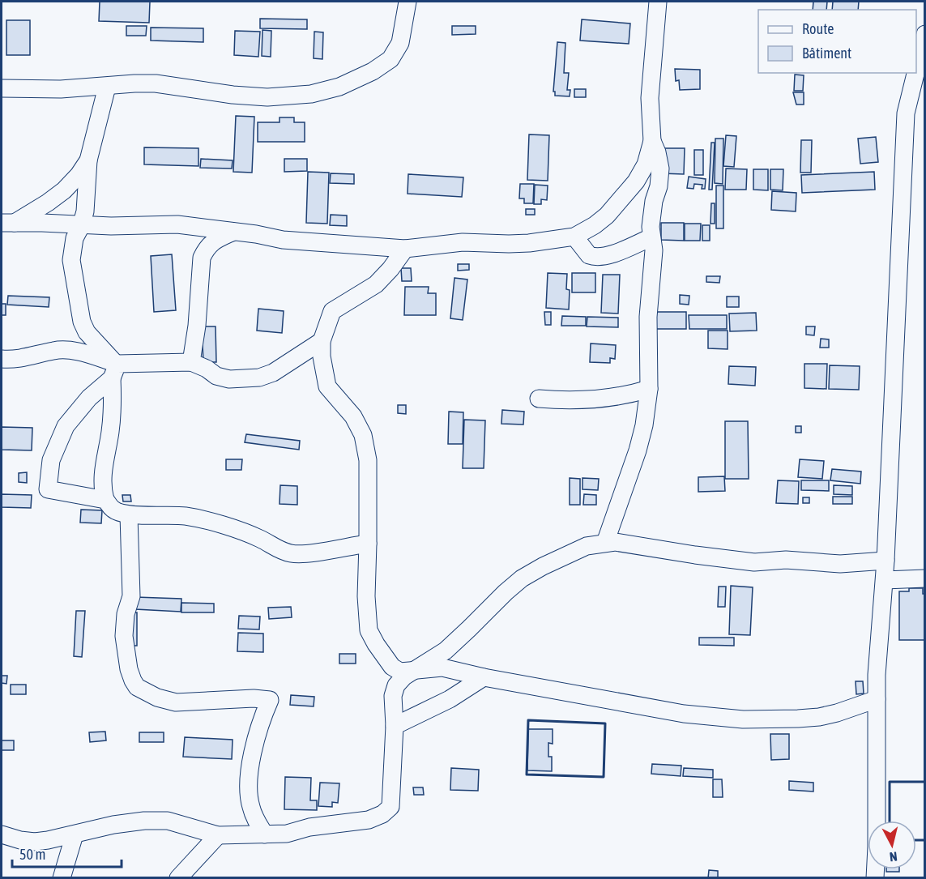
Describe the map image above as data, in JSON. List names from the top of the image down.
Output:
{
  "legend": ["Route", "Bâtiment"],
  "scale_bar": "50 m",
  "north": "bottom"
}
